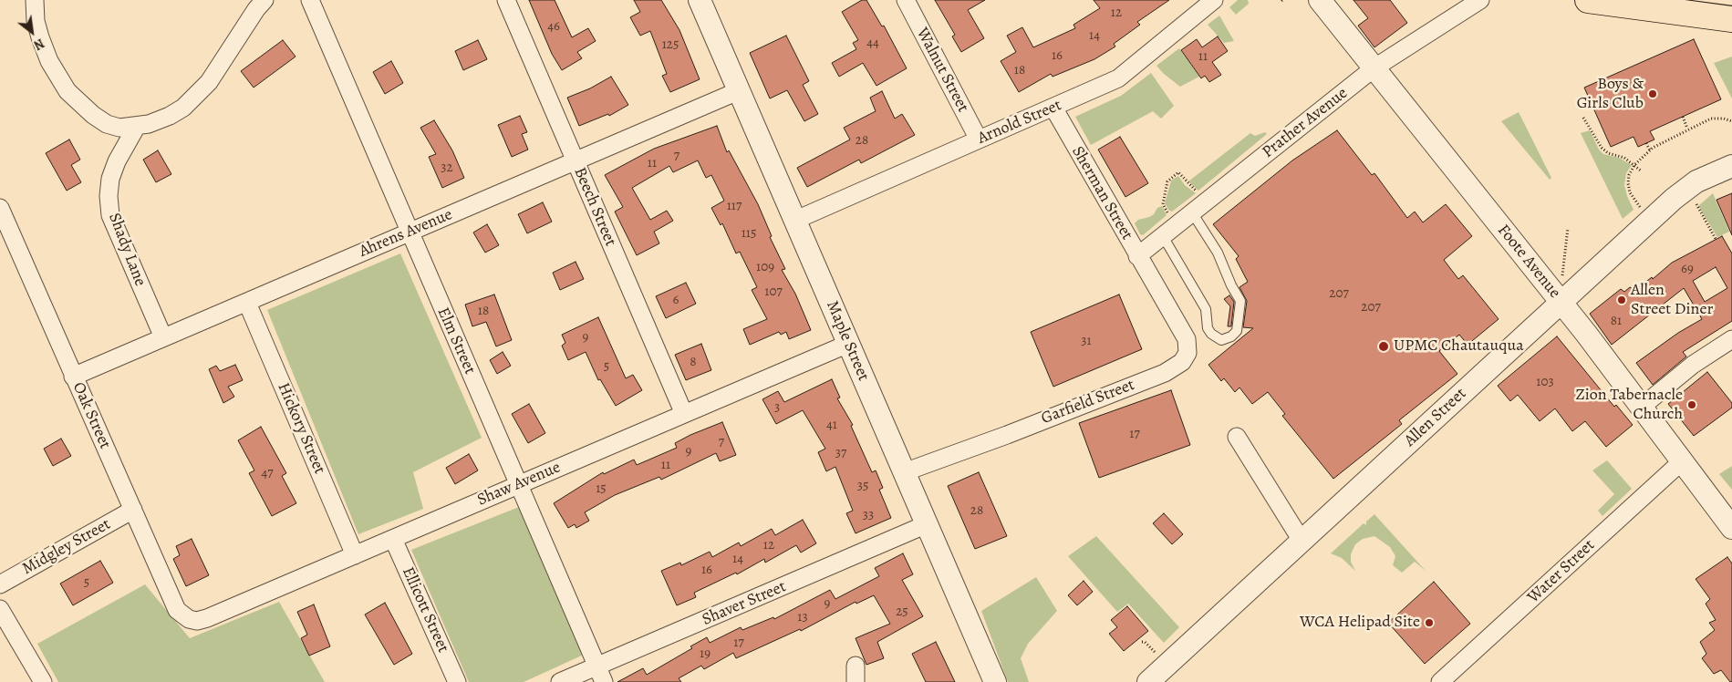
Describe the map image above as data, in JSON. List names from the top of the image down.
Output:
{
  "streets": {
    "street": [
      "Walnut Street",
      "Arnold Street",
      "Prather Avenue",
      "Sherman Street",
      "Beech Street",
      "Ahrens Avenue",
      "Shady Lane",
      "Foote Avenue",
      "Elm Street",
      "Maple Street",
      "Garfield Street",
      "Oak Street",
      "Allen Street",
      "Hickory Street",
      "Shaw Avenue",
      "Midgley Street",
      "Water Street",
      "Shaver Street",
      "Ellicott Street"
    ]
  },
  "crossings": [
    ["Walnut Street", "Arnold Street"],
    ["Arnold Street", "Sherman Street"],
    ["Arnold Street", "Maple Street"],
    ["Prather Avenue", "Sherman Street"],
    ["Prather Avenue", "Foote Avenue"],
    ["Sherman Street", "Garfield Street"],
    ["Beech Street", "Ahrens Avenue"],
    ["Beech Street", "Shaw Avenue"],
    ["Ahrens Avenue", "Shady Lane"],
    ["Ahrens Avenue", "Elm Street"],
    ["Ahrens Avenue", "Maple Street"],
    ["Ahrens Avenue", "Oak Street"],
    ["Ahrens Avenue", "Hickory Street"],
    ["Foote Avenue", "Allen Street"],
    ["Foote Avenue", "Water Street"],
    ["Elm Street", "Shaw Avenue"],
    ["Elm Street", "Shaver Street"],
    ["Maple Street", "Garfield Street"],
    ["Maple Street", "Shaw Avenue"],
    ["Maple Street", "Shaver Street"],
    ["Oak Street", "Shaw Avenue"],
    ["Oak Street", "Midgley Street"],
    ["Hickory Street", "Shaw Avenue"],
    ["Shaw Avenue", "Ellicott Street"]
  ],
  "places": [
    "Boys & Girls Club",
    "Allen Street Diner",
    "UPMC Chautauqua",
    "Zion Tabernacle Church",
    "WCA Helipad Site"
  ],
  "house_numbers": [
    "12",
    "46",
    "14",
    "44",
    "125",
    "16",
    "11",
    "18",
    "28",
    "7",
    "11",
    "32",
    "117",
    "115",
    "109",
    "69",
    "107",
    "207",
    "6",
    "207",
    "18",
    "81",
    "9",
    "31",
    "8",
    "5",
    "103",
    "3",
    "41",
    "17",
    "7",
    "9",
    "37",
    "11",
    "47",
    "35",
    "15",
    "28",
    "33",
    "12",
    "14",
    "16",
    "5",
    "9",
    "25",
    "13",
    "17",
    "19"
  ],
  "north": "bottom right"
}
